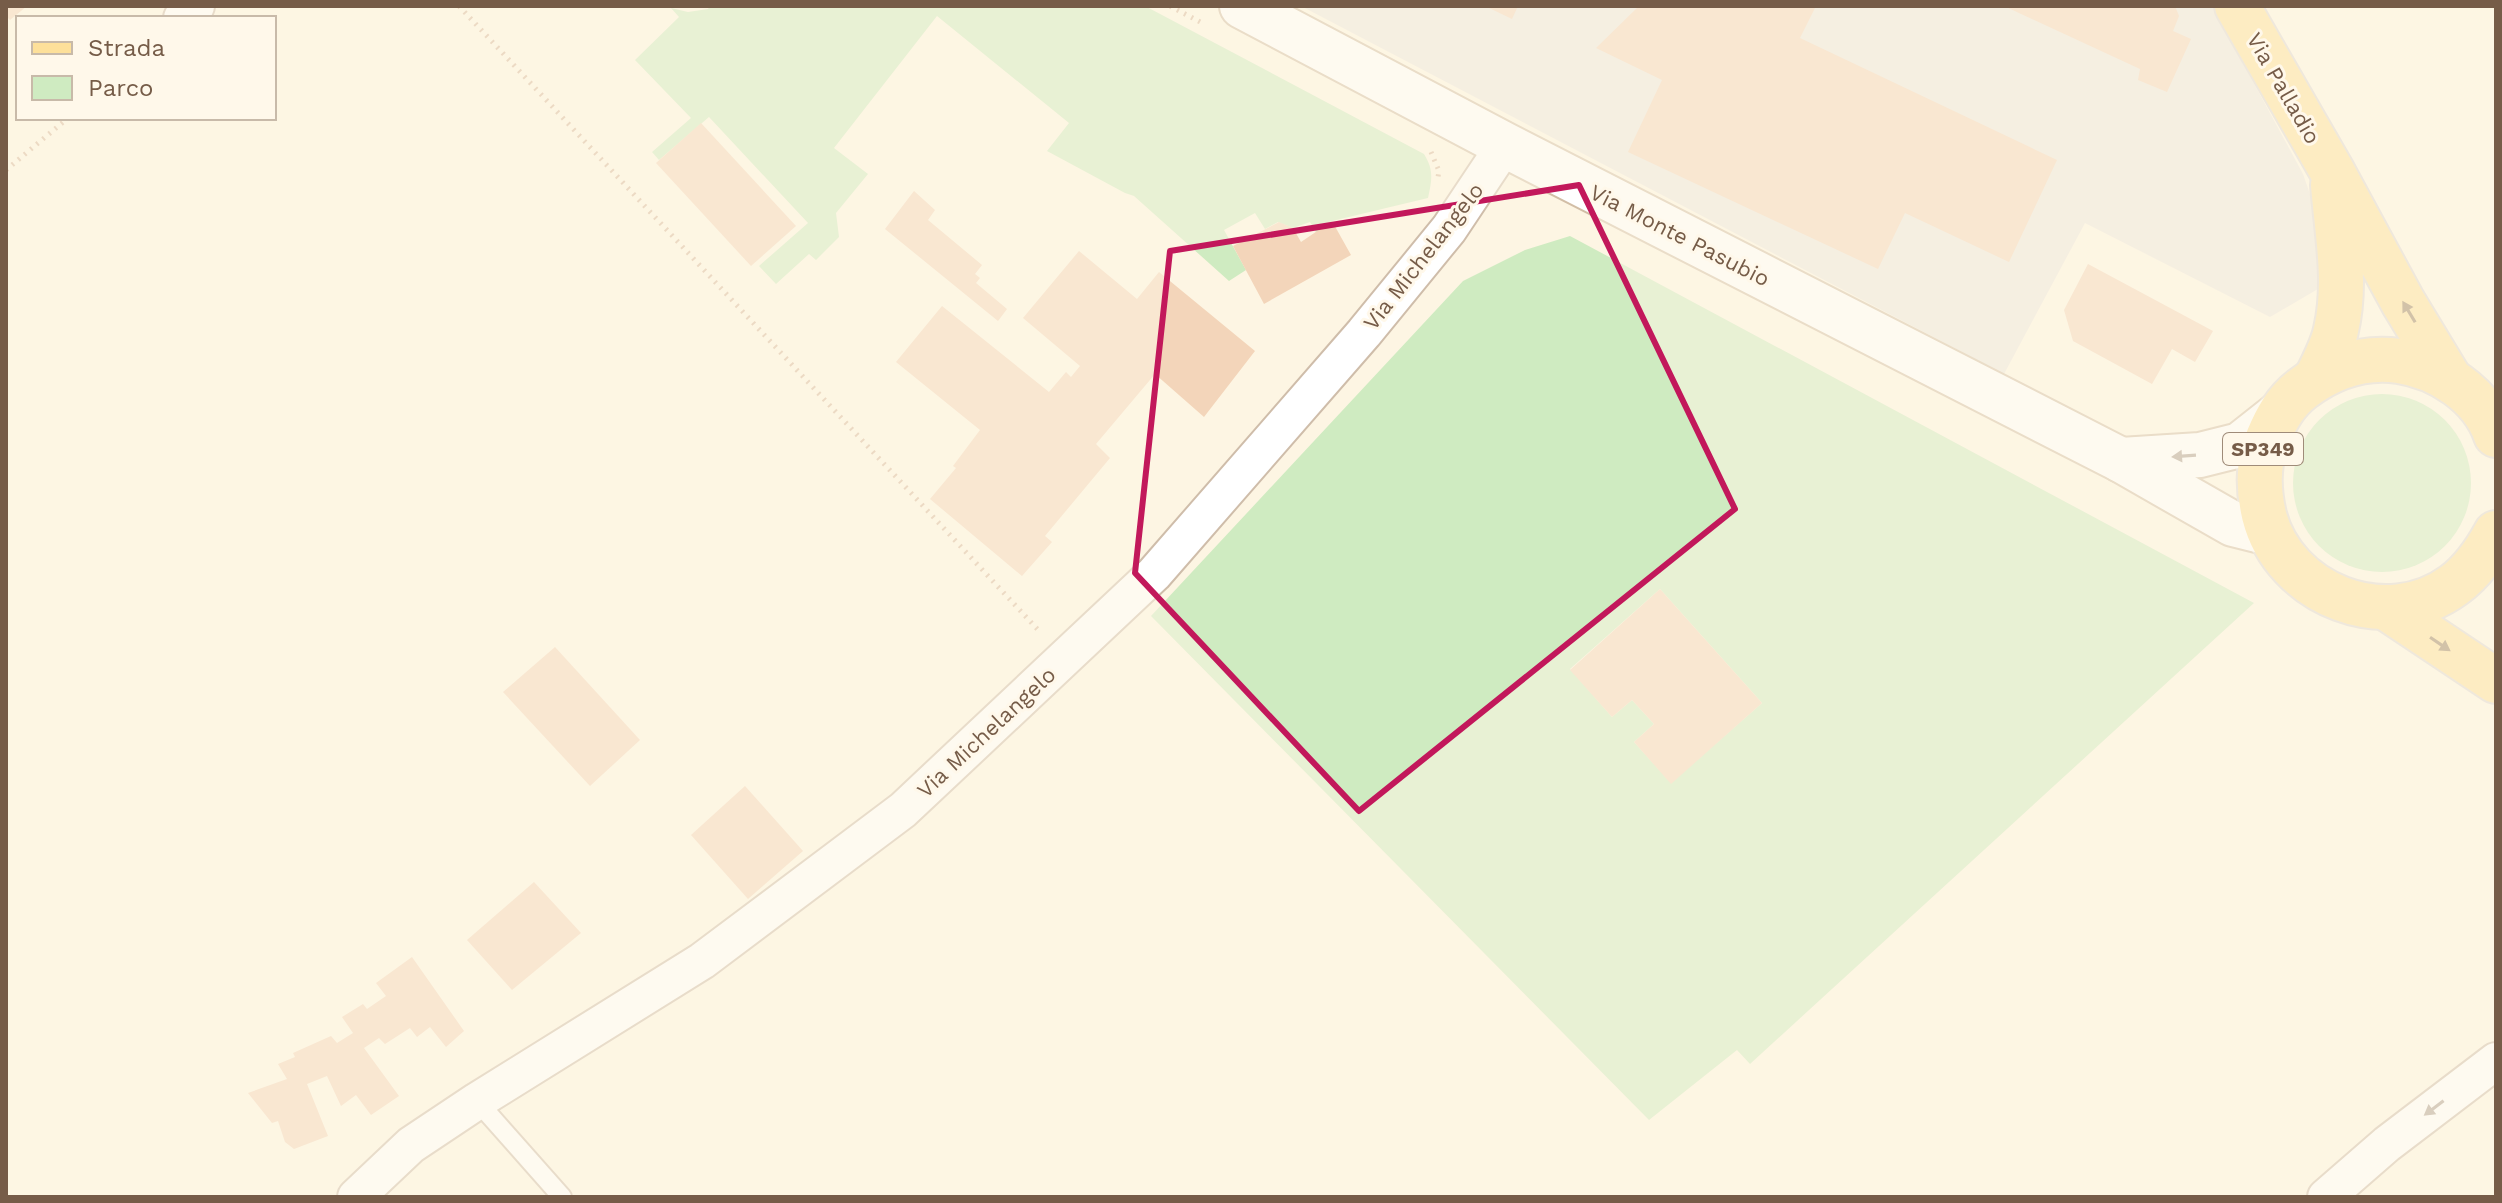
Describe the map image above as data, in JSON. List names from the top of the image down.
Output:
{
  "streets": {
    "main road": ["Via Palladio", "Via Monte Pasubio", "SP349"],
    "street": ["Via Michelangelo"]
  },
  "crossings": [
    ["Via Palladio", "SP349"],
    ["Via Monte Pasubio", "Via Michelangelo"],
    ["Via Monte Pasubio", "SP349"]
  ],
  "legend": ["Strada", "Parco"]
}
